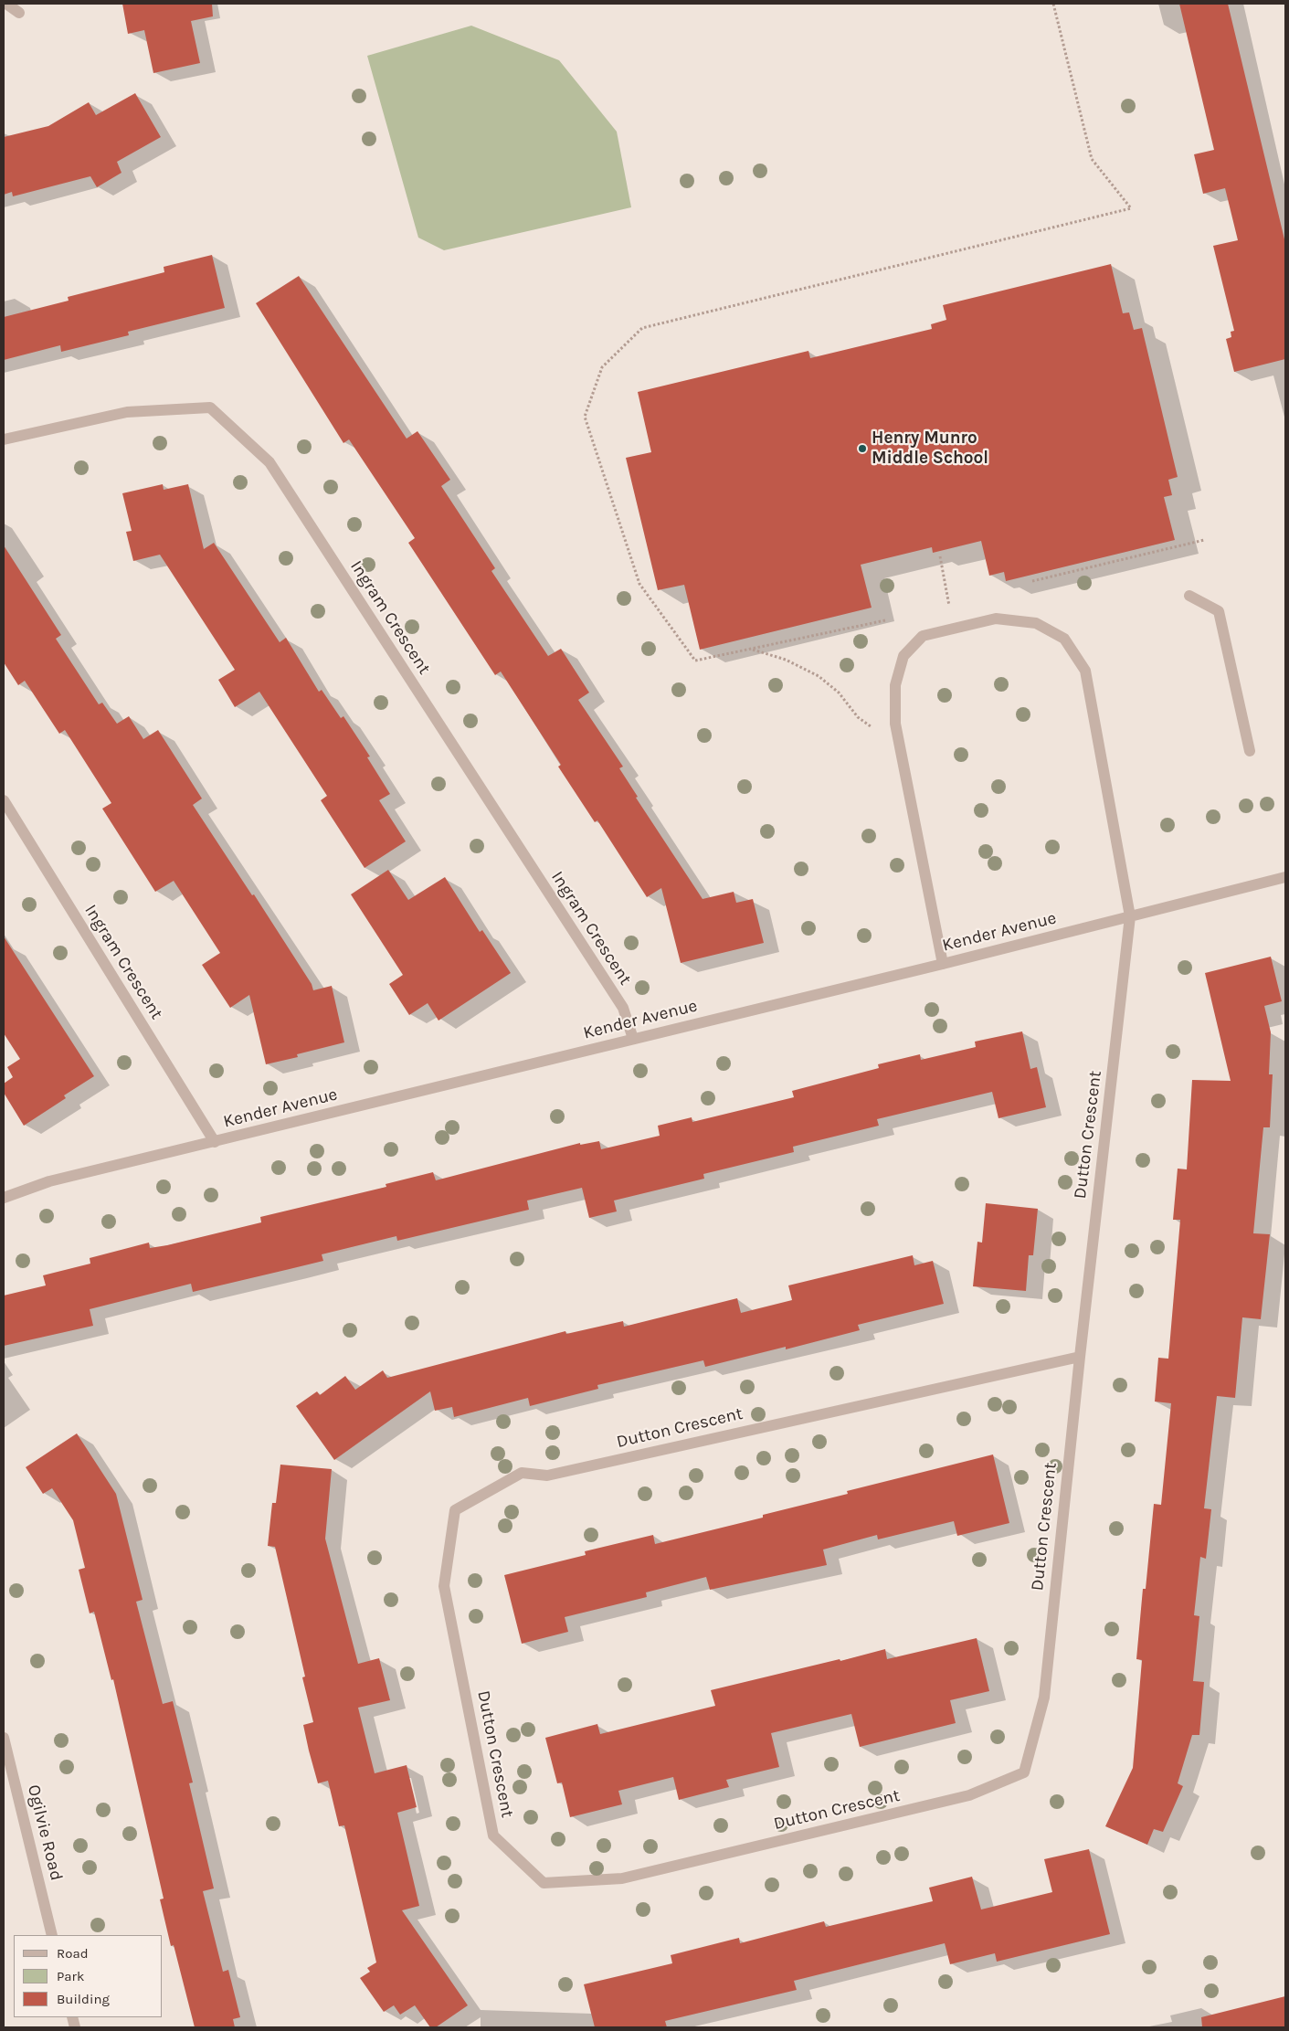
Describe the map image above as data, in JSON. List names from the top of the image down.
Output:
{
  "streets": {
    "street": [
      "Ingram Crescent",
      "Kender Avenue",
      "Dutton Crescent",
      "Ogilvie Road"
    ]
  },
  "crossings": [
    ["Ingram Crescent", "Kender Avenue"],
    ["Kender Avenue", "Dutton Crescent"]
  ],
  "places": ["Henry Munro Middle School"],
  "legend": ["Road", "Park", "Building"]
}
